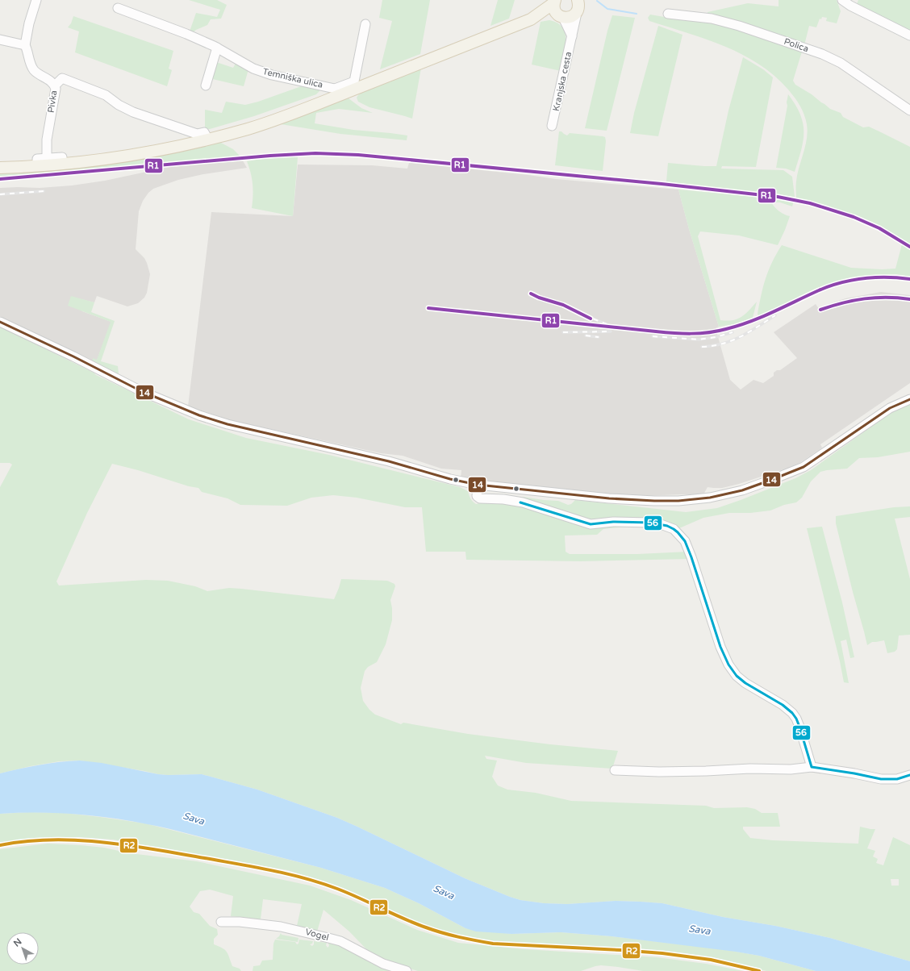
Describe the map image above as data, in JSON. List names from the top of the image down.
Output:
{
  "streets": {
    "street": [
      "Polica",
      "Temniška ulica",
      "Kranjska cesta",
      "Pivka",
      "Vogel"
    ]
  },
  "water": ["Sava"],
  "lines": [
    "transit line R1",
    "transit line 14",
    "transit line 56",
    "transit line R2"
  ],
  "north": "top left"
}
